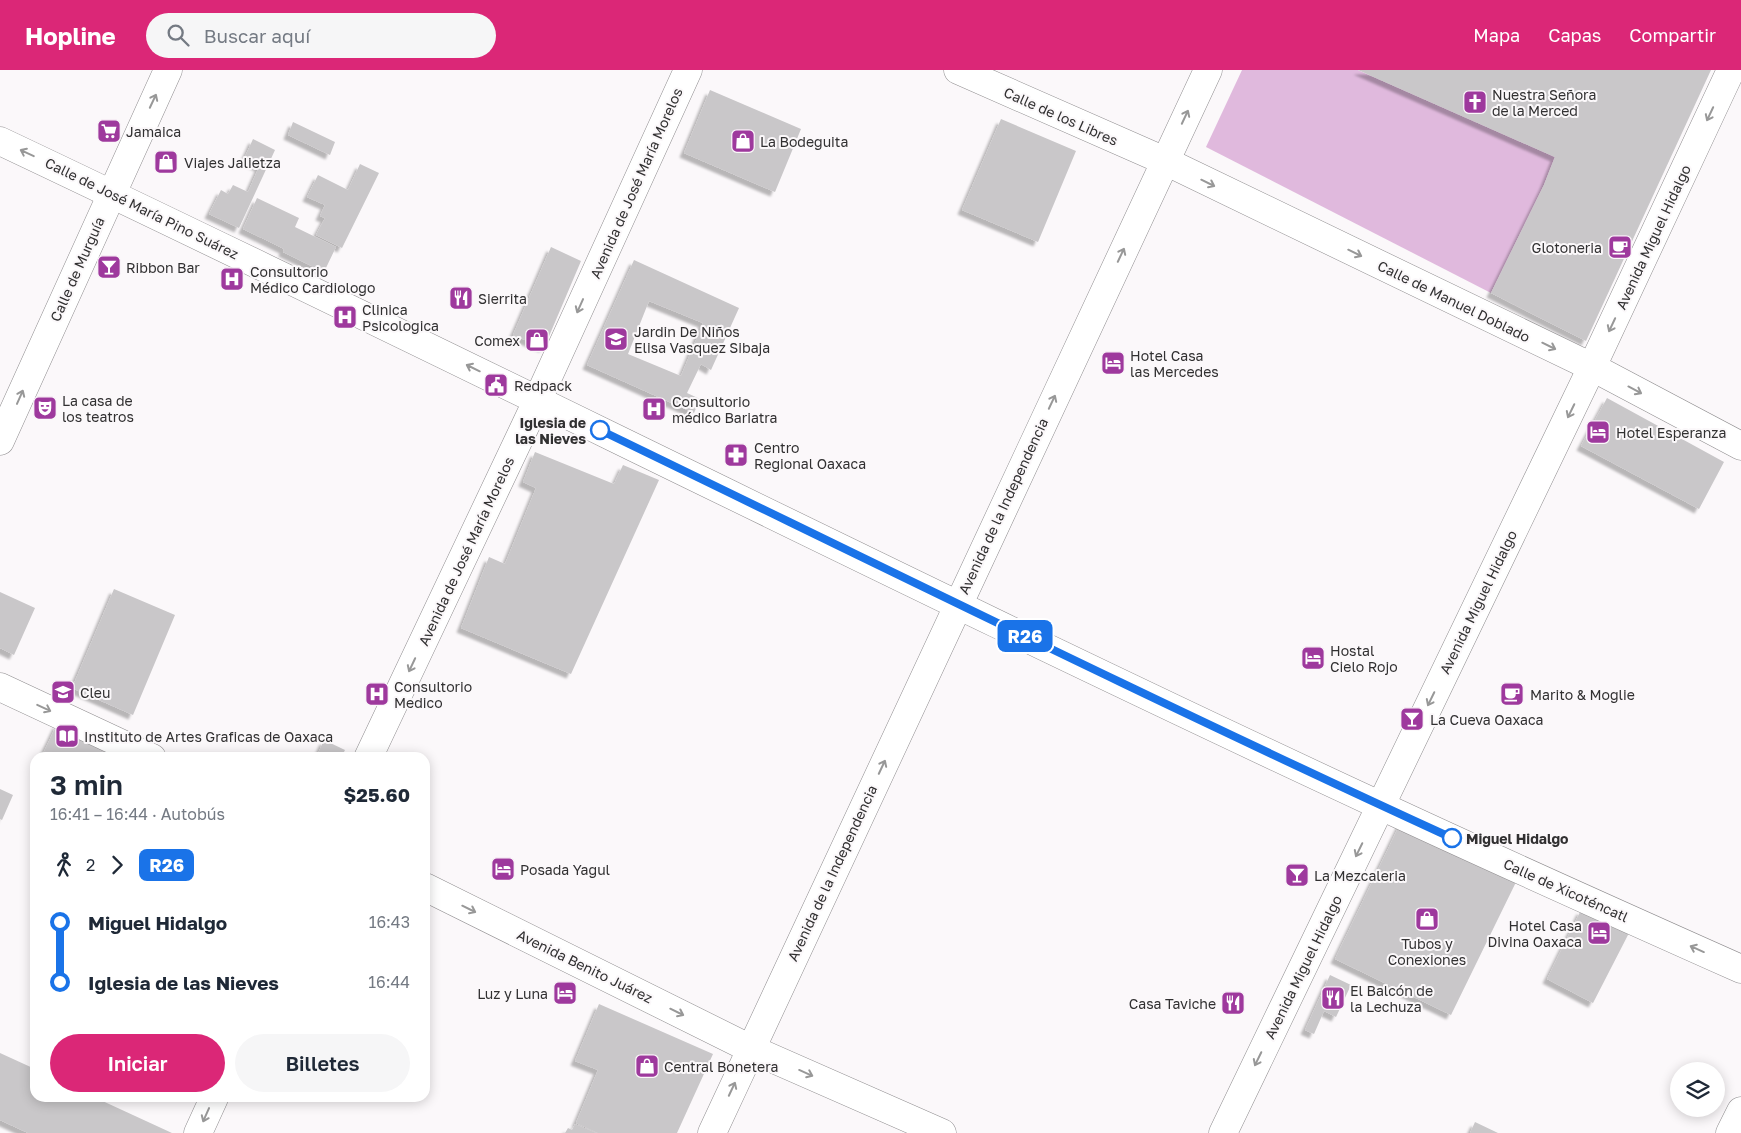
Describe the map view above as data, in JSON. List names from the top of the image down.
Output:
{
  "streets": {
    "main road": [
      "Calle de los Libres",
      "Avenida de José María Morelos",
      "Calle de José María Pino Suárez",
      "Avenida Miguel Hidalgo",
      "Calle de Murguía",
      "Calle de Manuel Doblado",
      "Avenida de la Independencia",
      "Calle de Xicoténcatl",
      "Avenida Benito Juárez"
    ]
  },
  "crossings": [
    ["Calle de los Libres", "Calle de Manuel Doblado"],
    ["Calle de los Libres", "Avenida de la Independencia"],
    ["Avenida de José María Morelos", "Calle de José María Pino Suárez"],
    ["Calle de José María Pino Suárez", "Calle de Murguía"],
    ["Calle de José María Pino Suárez", "Avenida de la Independencia"],
    ["Calle de José María Pino Suárez", "Calle de Xicoténcatl"],
    ["Avenida Miguel Hidalgo", "Calle de Manuel Doblado"],
    ["Avenida Miguel Hidalgo", "Calle de Xicoténcatl"],
    ["Calle de Manuel Doblado", "Avenida de la Independencia"],
    ["Avenida de la Independencia", "Calle de Xicoténcatl"],
    ["Avenida de la Independencia", "Avenida Benito Juárez"]
  ],
  "one_way": [
    "Avenida de José María Morelos",
    "Calle de José María Pino Suárez",
    "Avenida Miguel Hidalgo",
    "Calle de Murguía",
    "Calle de Manuel Doblado",
    "Avenida de la Independencia",
    "Calle de Xicoténcatl",
    "Avenida Benito Juárez"
  ],
  "places": {
    "church": ["Nuestra Señora de la Merced"],
    "supermarket": ["Jamaica"],
    "shop": [
      "La Bodeguita",
      "Viajes Jalietza",
      "Comex",
      "Tubos y Conexiones",
      "Central Bonetera"
    ],
    "cafe": ["Glotoneria", "Marito & Moglie"],
    "bar": ["Ribbon Bar", "La Cueva Oaxaca", "La Mezcaleria"],
    "hospital": [
      "Consultorio Médico Cardiologo",
      "Clinica Psicologica",
      "Consultorio médico Bariatra",
      "Consultorio Medico"
    ],
    "restaurant": ["Sierrita", "El Balcón de la Lechuza", "Casa Taviche"],
    "school or university": ["Jardin De Niños Elisa Vasquez Sibaja", "Cleu"],
    "hotel": [
      "Hotel Casa las Mercedes",
      "Hotel Esperanza",
      "Hostal Cielo Rojo",
      "Posada Yagul",
      "Hotel Casa Divina Oaxaca",
      "Luz y Luna"
    ],
    "public building": ["Redpack"],
    "theatre": ["La casa de los teatros"],
    "other": ["Iglesia de las Nieves", "Miguel Hidalgo"],
    "pharmacy": ["Centro Regional Oaxaca"],
    "library": ["Instituto de Artes Graficas de Oaxaca"]
  },
  "lines": ["bus line R26"],
  "page": {
    "header": "Hopline",
    "search": "Buscar aquí",
    "nav": ["Mapa", "Capas", "Compartir"],
    "on_map": "R26",
    "heading": ["3 min", "16:41 – 16:44 · Autobús", "$25.60"],
    "legs": ["2", "R26"],
    "list": [
      {
        "name": "Miguel Hidalgo",
        "value": "16:43"
      },
      {
        "name": "Iglesia de las Nieves",
        "value": "16:44"
      }
    ],
    "buttons": ["Iniciar", "Billetes"]
  }
}
